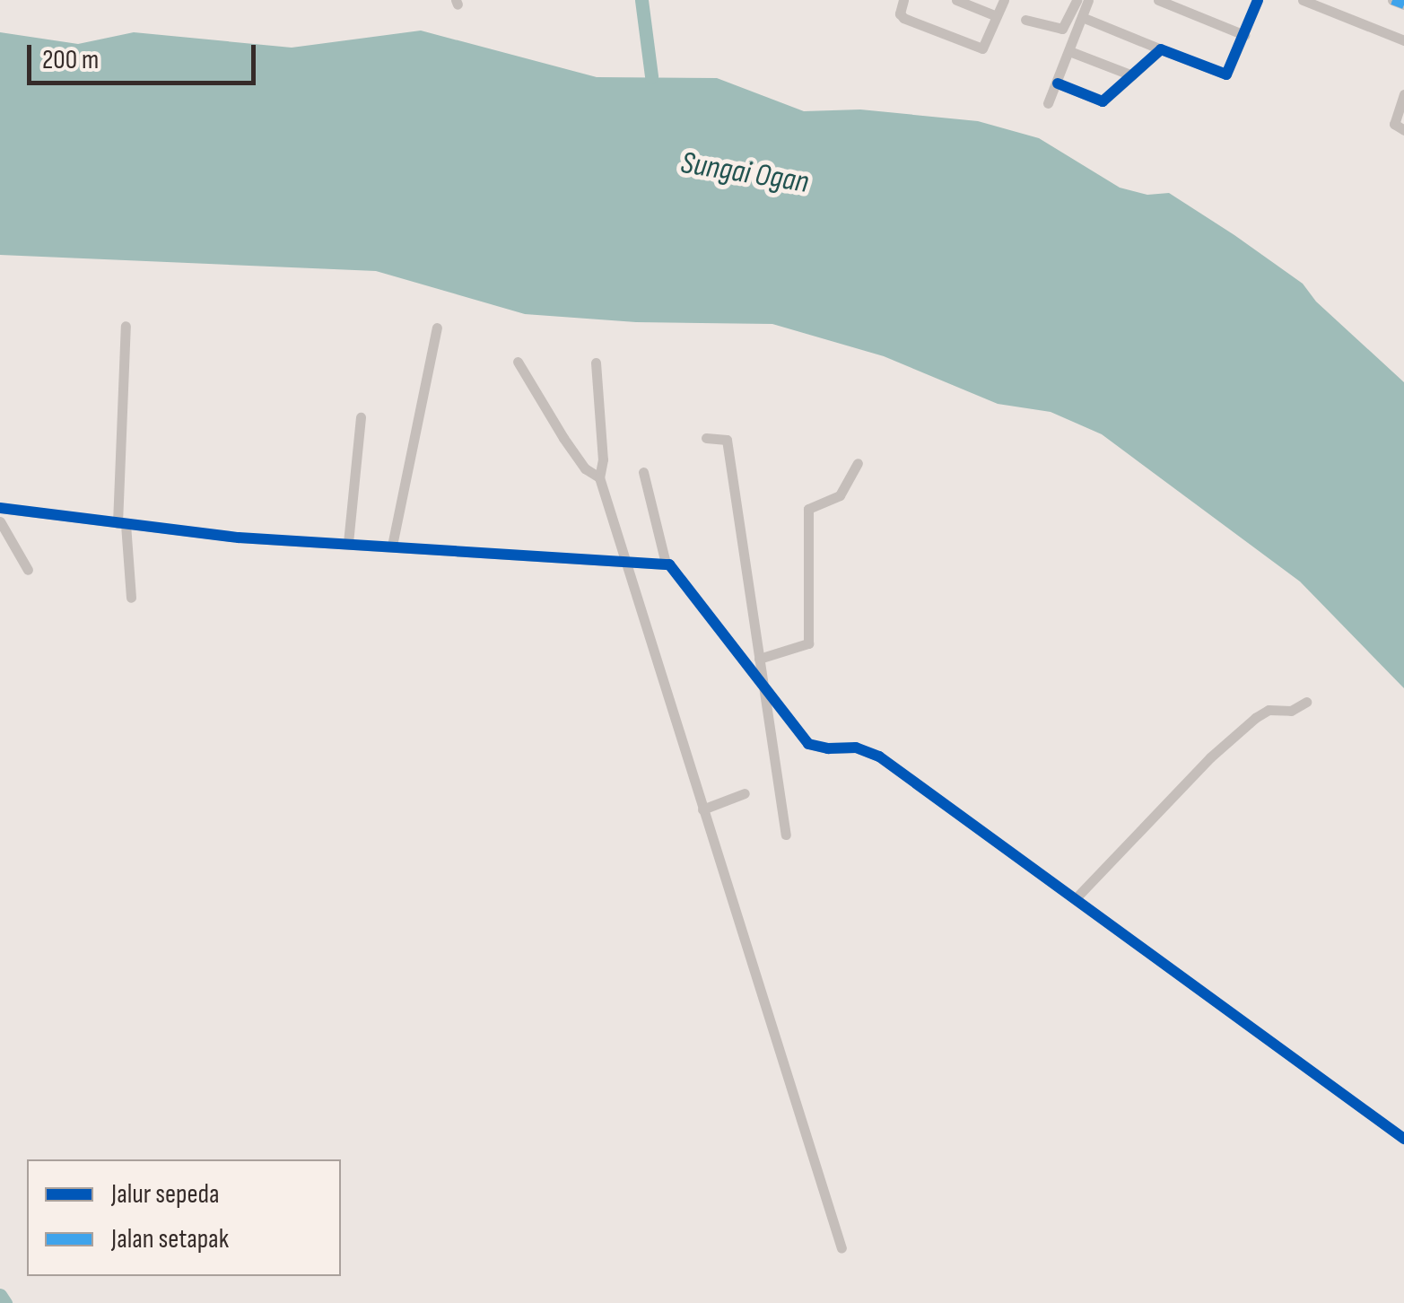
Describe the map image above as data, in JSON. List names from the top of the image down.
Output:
{
  "water": ["Sungai Ogan"],
  "legend": ["Jalur sepeda", "Jalan setapak"],
  "scale_bar": "200 m"
}
